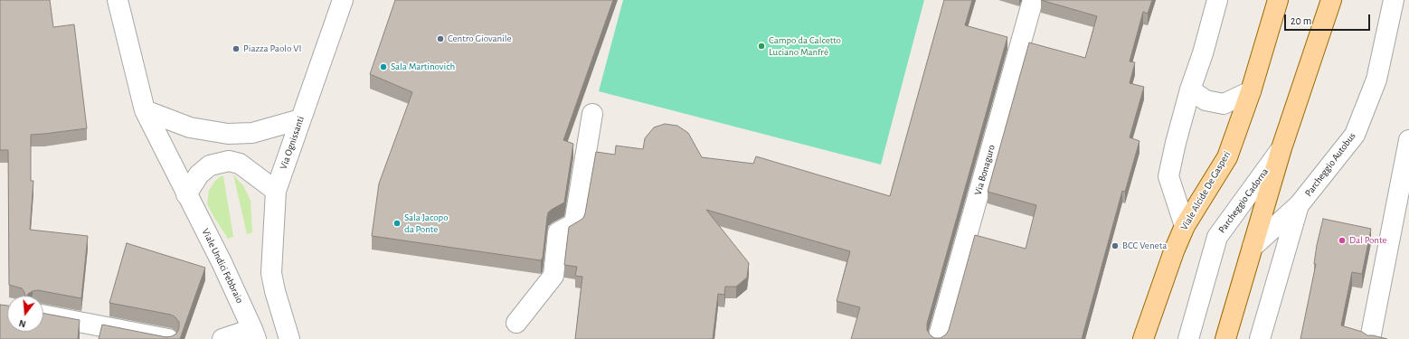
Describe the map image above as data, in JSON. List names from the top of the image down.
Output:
{
  "streets": {
    "main road": ["Viale Alcide De Gasperi"],
    "street": [
      "Via Ognissanti",
      "Parcheggio Autobus",
      "Via Bonaguro",
      "Parcheggio Cadorna",
      "Viale Undici Febbraio"
    ]
  },
  "places": [
    "Centro Giovanile",
    "Campo da Calcetto Luciano Manfrè",
    "Piazza Paolo VI",
    "Sala Martinovich",
    "Sala Jacopo da Ponte",
    "Dal Ponte",
    "BCC Veneta"
  ],
  "scale_bar": "20 m",
  "north": "bottom"
}
